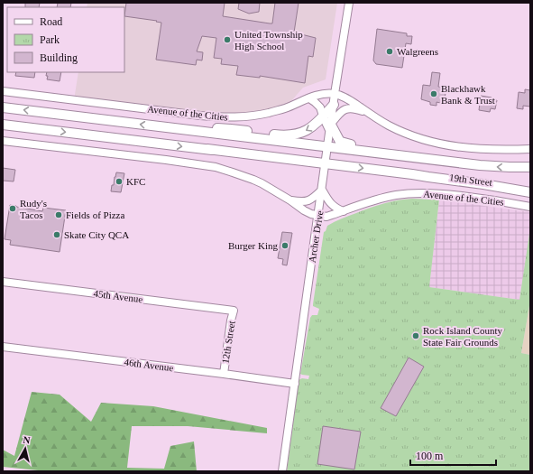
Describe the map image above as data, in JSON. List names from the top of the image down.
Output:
{
  "streets": {
    "main road": ["Avenue of the Cities", "19th Street"],
    "street": [
      "Archer Drive",
      "45th Avenue",
      "12th Street",
      "46th Avenue"
    ]
  },
  "crossings": [
    ["Avenue of the Cities", "19th Street"],
    ["Avenue of the Cities", "Archer Drive"],
    ["Archer Drive", "46th Avenue"],
    ["45th Avenue", "12th Street"],
    ["12th Street", "46th Avenue"]
  ],
  "places": [
    "United Township High School",
    "Walgreens",
    "Blackhawk Bank & Trust",
    "KFC",
    "Rudy's Tacos",
    "Fields of Pizza",
    "Skate City QCA",
    "Burger King",
    "Rock Island County State Fair Grounds"
  ],
  "legend": ["Road", "Park", "Building"],
  "scale_bar": "100 m",
  "north": "top"
}
